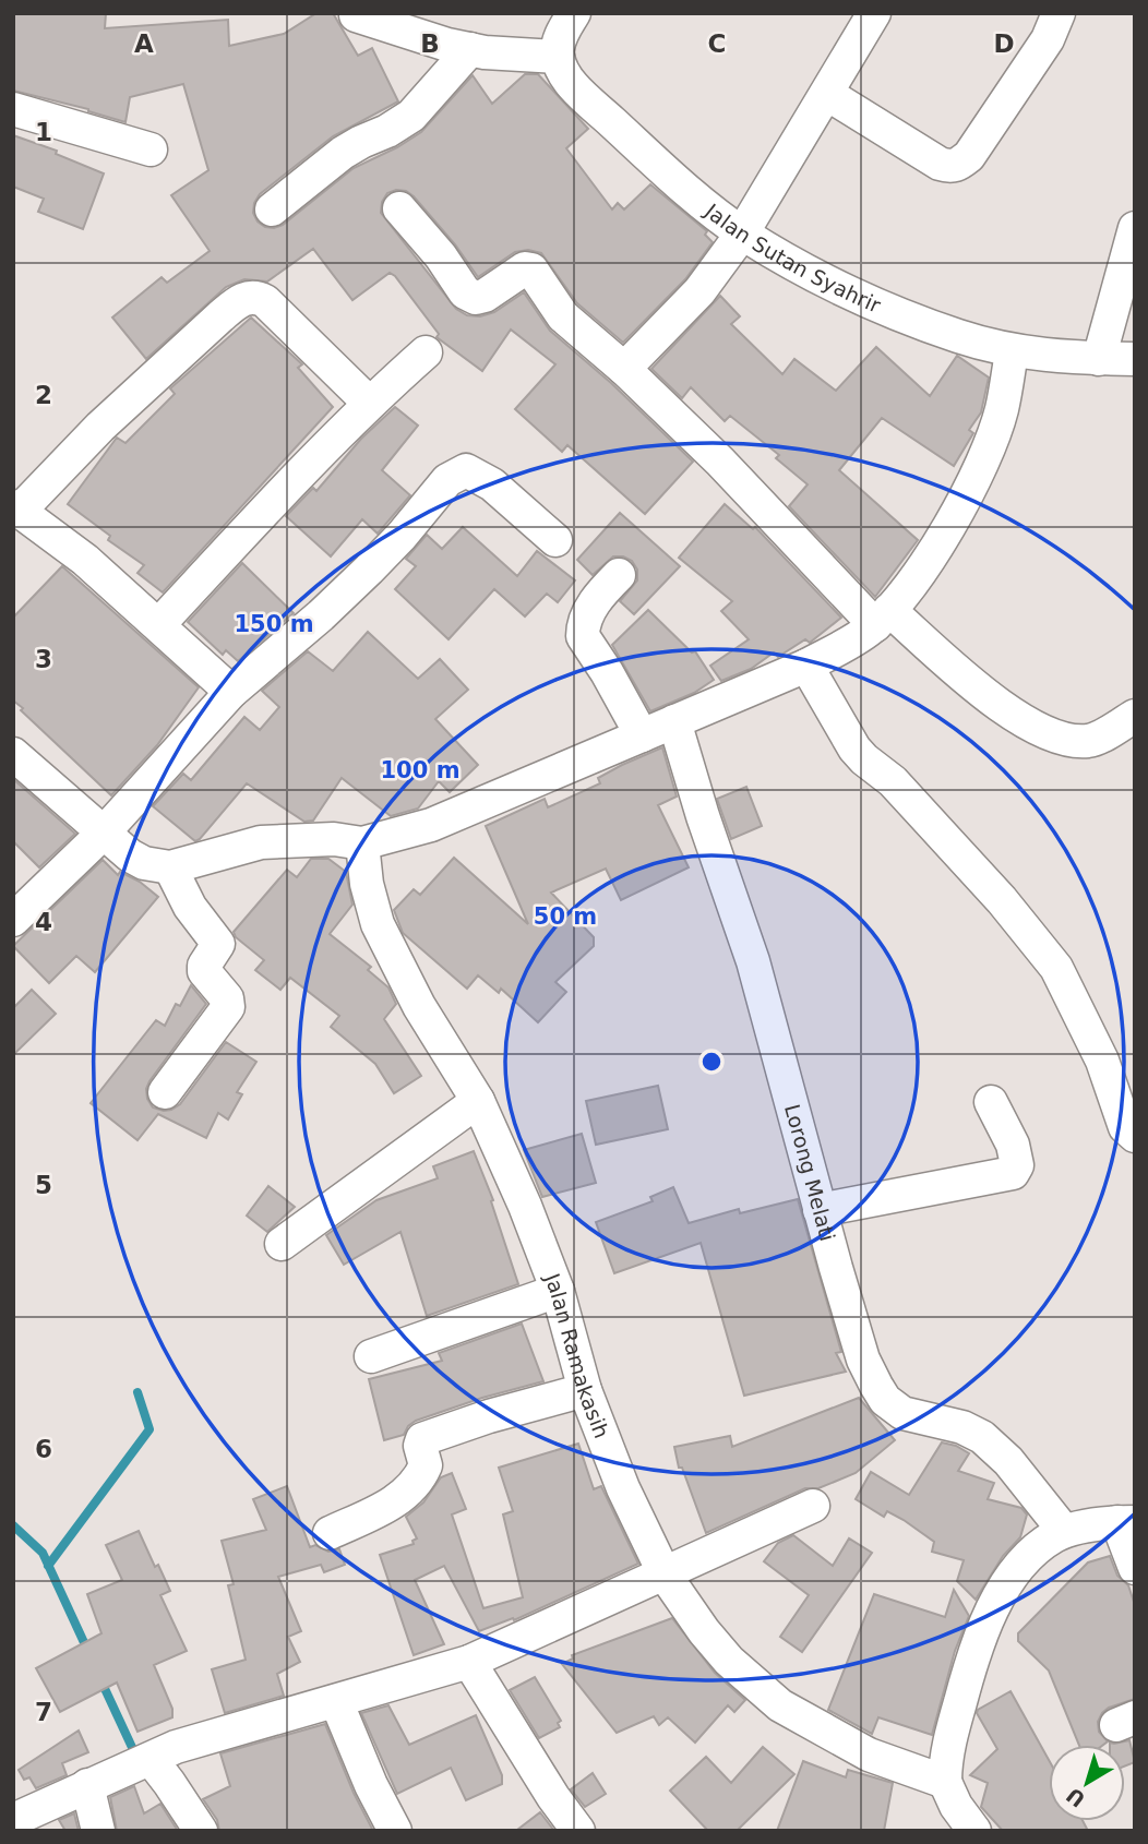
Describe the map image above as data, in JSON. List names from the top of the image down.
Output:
{
  "streets": {
    "street": ["Jalan Sutan Syahrir", "Lorong Melati", "Jalan Ramakasih"]
  },
  "north": "bottom left",
  "grid": {
    "columns": [
      "A",
      "B",
      "C",
      "D"
    ],
    "rows": [
      "1",
      "2",
      "3",
      "4",
      "5",
      "6",
      "7"
    ]
  },
  "rings": ["150 m", "100 m", "50 m"]
}
